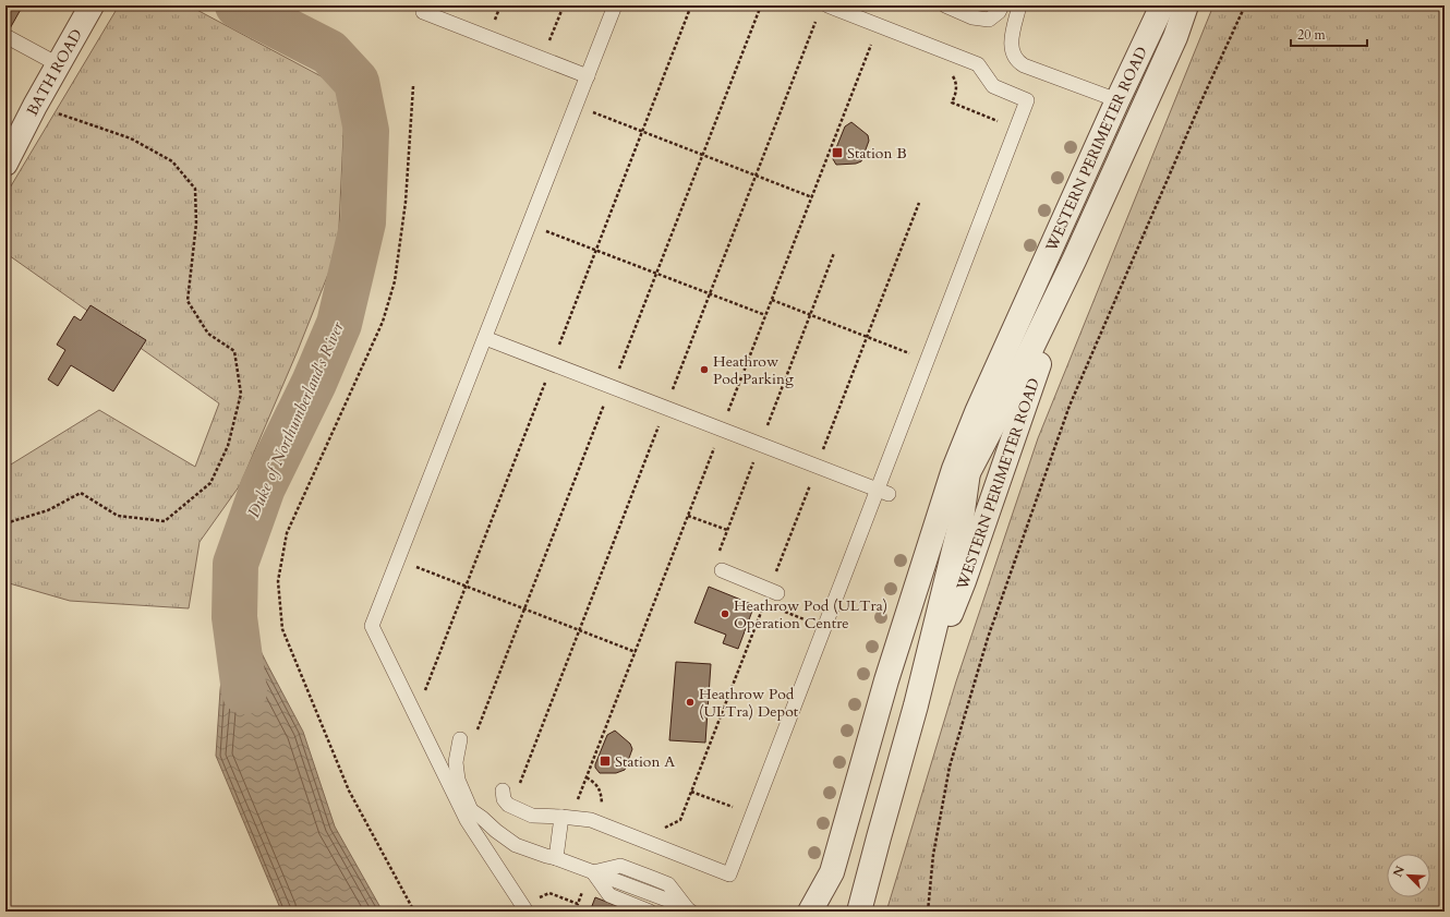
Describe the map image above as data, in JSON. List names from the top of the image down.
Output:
{
  "streets": {
    "street": ["BATH ROAD", "WESTERN PERIMETER ROAD"]
  },
  "water": ["Duke of Northumberland's River"],
  "places": {
    "transit": ["Station B", "Station A"],
    "other": ["Heathrow Pod Parking", "Heathrow Pod (ULTra) Operation Centre", "Heathrow Pod (ULTra) Depot"]
  },
  "scale_bar": "20 m",
  "north": "top left"
}
